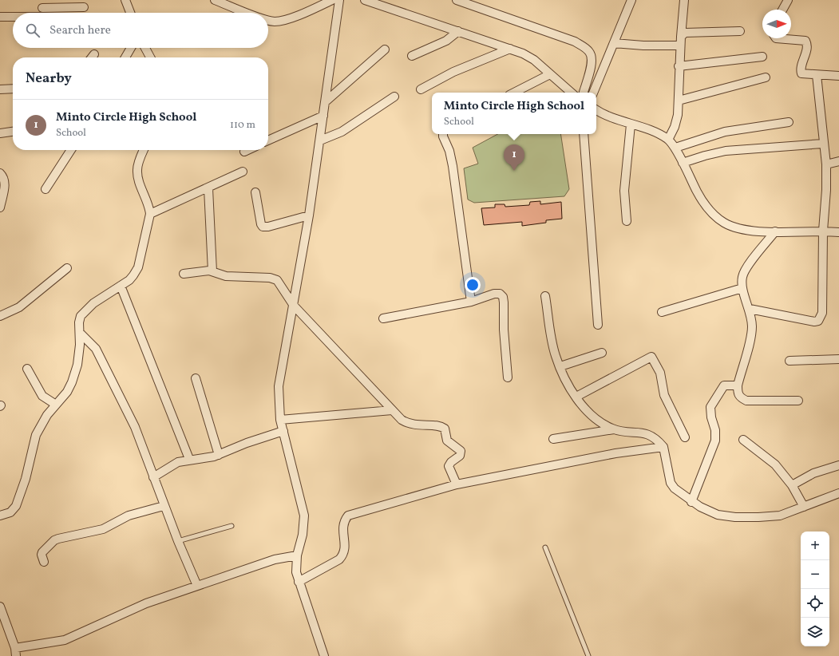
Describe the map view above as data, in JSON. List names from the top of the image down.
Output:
{
  "north": "right",
  "page": {
    "search": "Search here",
    "heading": "Nearby",
    "popup": ["Minto Circle High School", "School"],
    "list": [
      {
        "mark": "1",
        "name": "Minto Circle High School",
        "note": "School",
        "value": "110 m"
      }
    ],
    "pins": "1",
    "map_buttons": ["+", "−"]
  }
}
